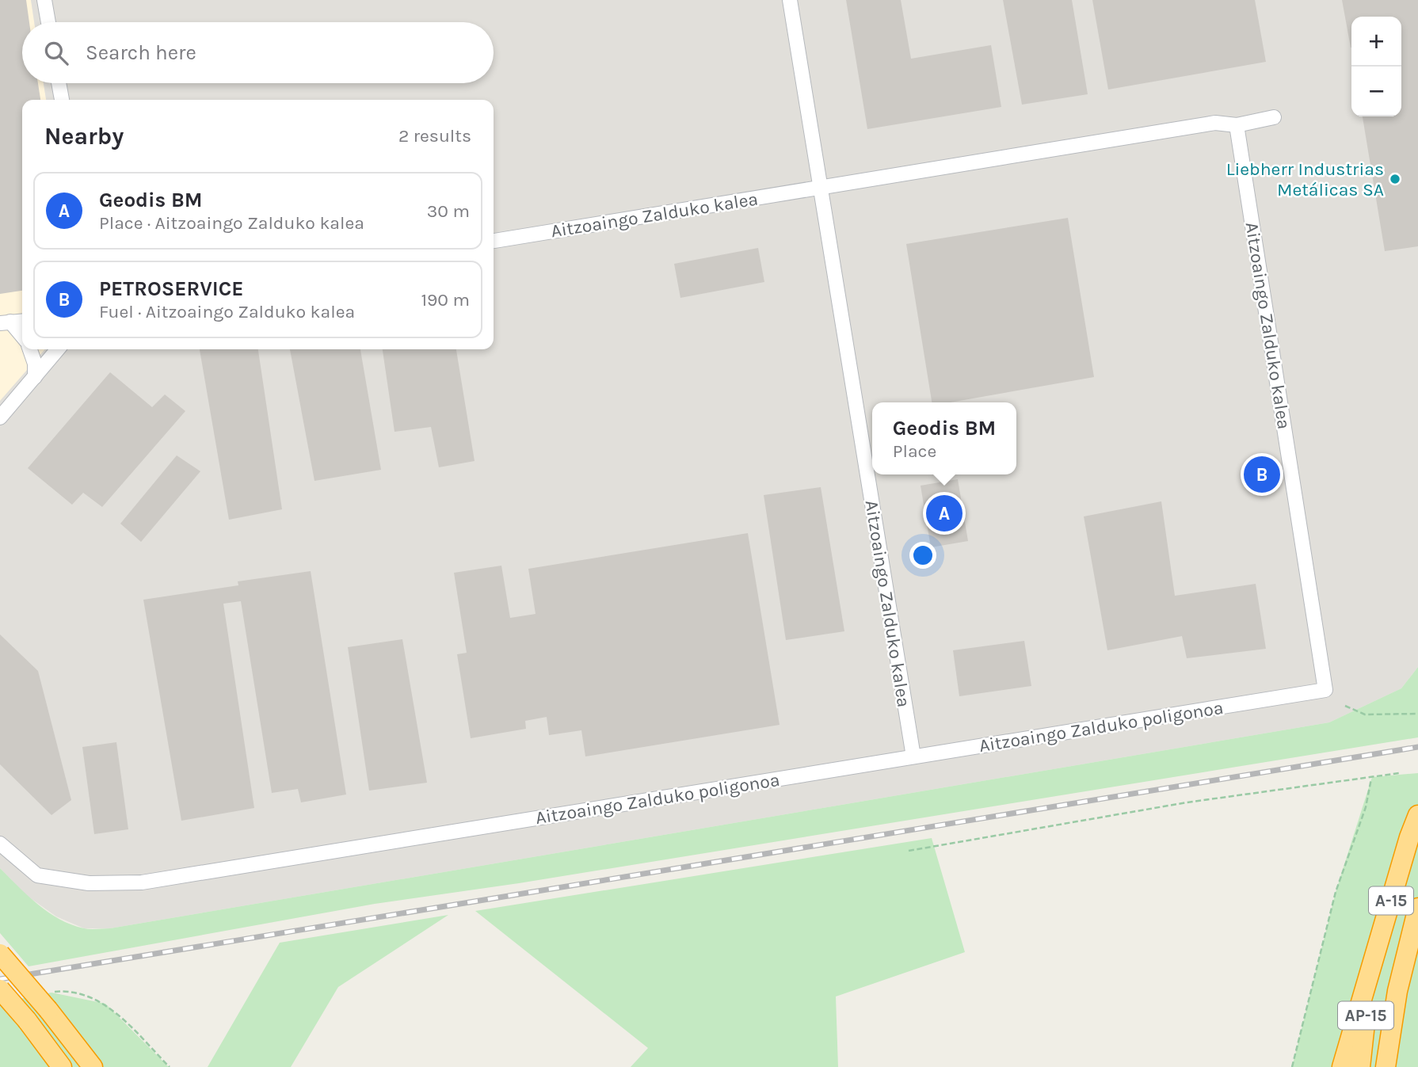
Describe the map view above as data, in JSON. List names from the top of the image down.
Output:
{
  "streets": {
    "highway": ["A-15", "AP-15"],
    "street": ["Aitzoaingo Zalduko kalea", "Aitzoaingo Zalduko poligonoa"]
  },
  "crossings": [
    ["Aitzoaingo Zalduko kalea", "Aitzoaingo Zalduko poligonoa"],
    ["A-15", "AP-15"]
  ],
  "places": ["Liebherr Industrias Metálicas SA"],
  "page": {
    "map_buttons": ["+", "−"],
    "search": "Search here",
    "heading": ["Nearby", "2 results"],
    "list": [
      {
        "mark": "A",
        "name": "Geodis BM",
        "note": "Place · Aitzoaingo Zalduko kalea",
        "value": "30 m"
      },
      {
        "mark": "B",
        "name": "PETROSERVICE",
        "note": "Fuel · Aitzoaingo Zalduko kalea",
        "value": "190 m"
      }
    ],
    "popup": ["Geodis BM", "Place"],
    "pins": ["B", "A"]
  }
}
